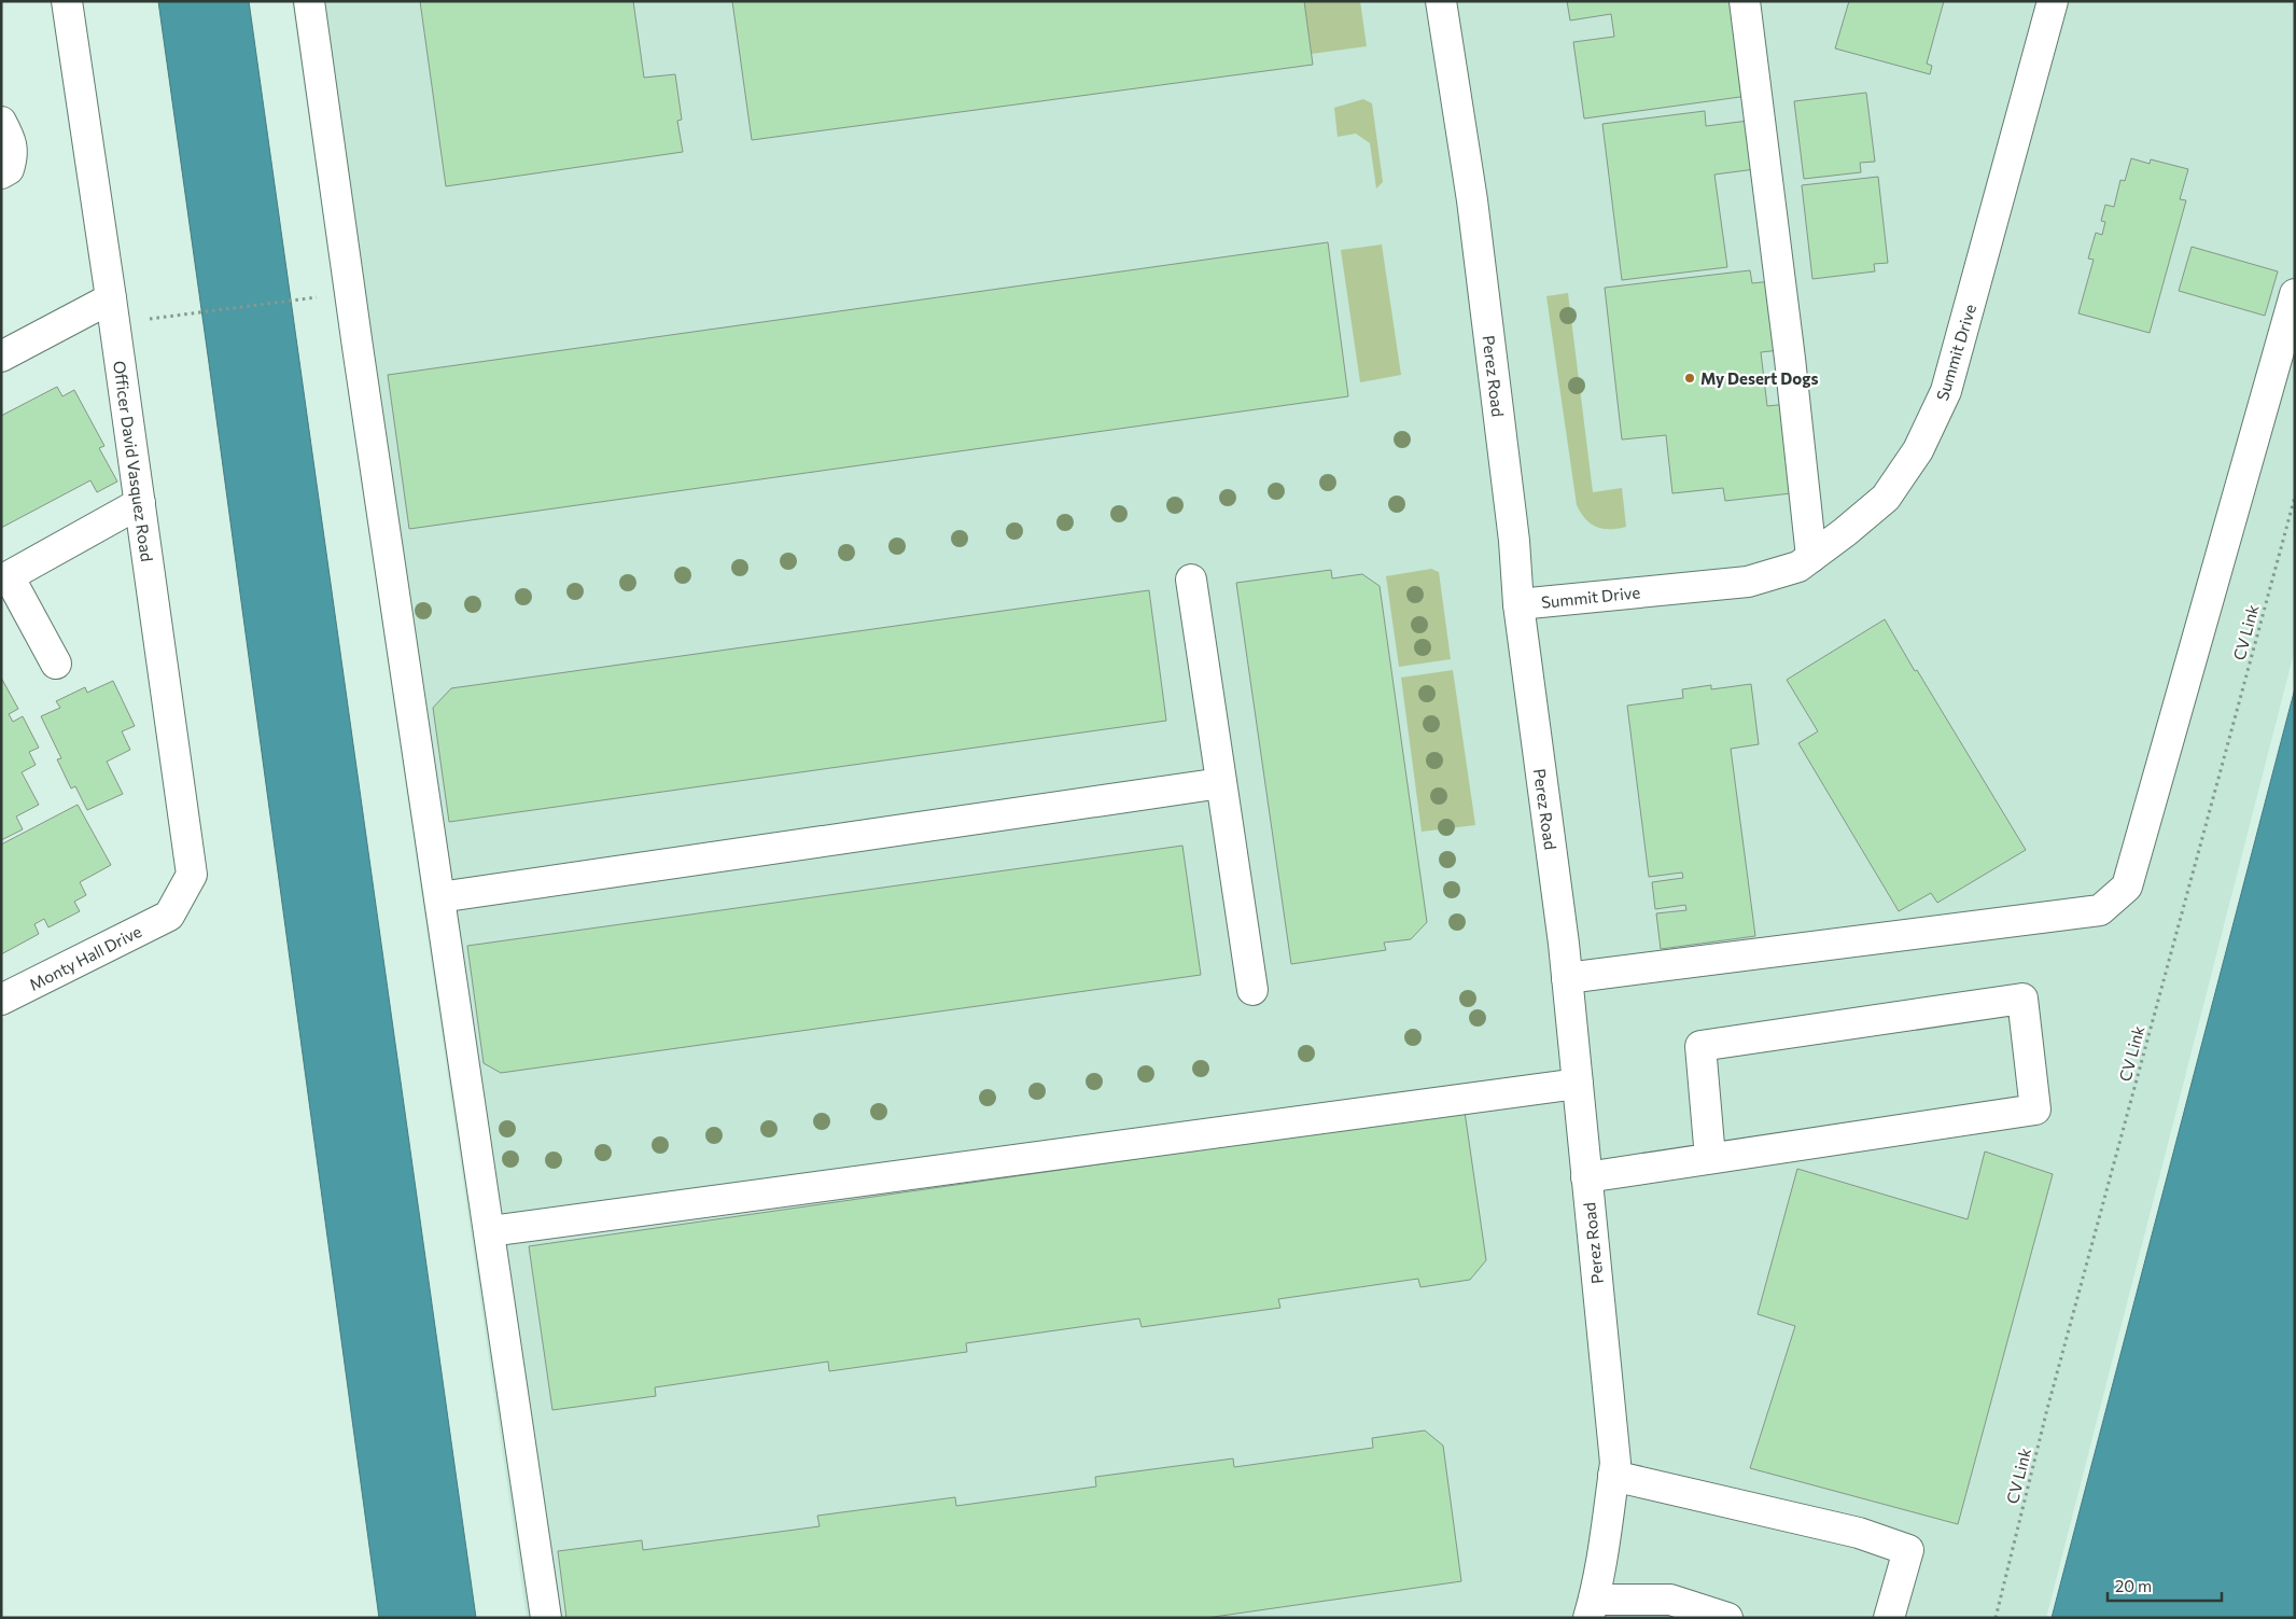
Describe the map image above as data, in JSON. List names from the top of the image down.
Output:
{
  "streets": {
    "street": [
      "Summit Drive",
      "Perez Road",
      "Officer David Vasquez Road",
      "Monty Hall Drive"
    ],
    "path": ["CV Link"]
  },
  "crossings": [
    ["Summit Drive", "Perez Road"],
    ["Officer David Vasquez Road", "Monty Hall Drive"]
  ],
  "places": ["My Desert Dogs"],
  "scale_bar": "20 m"
}
